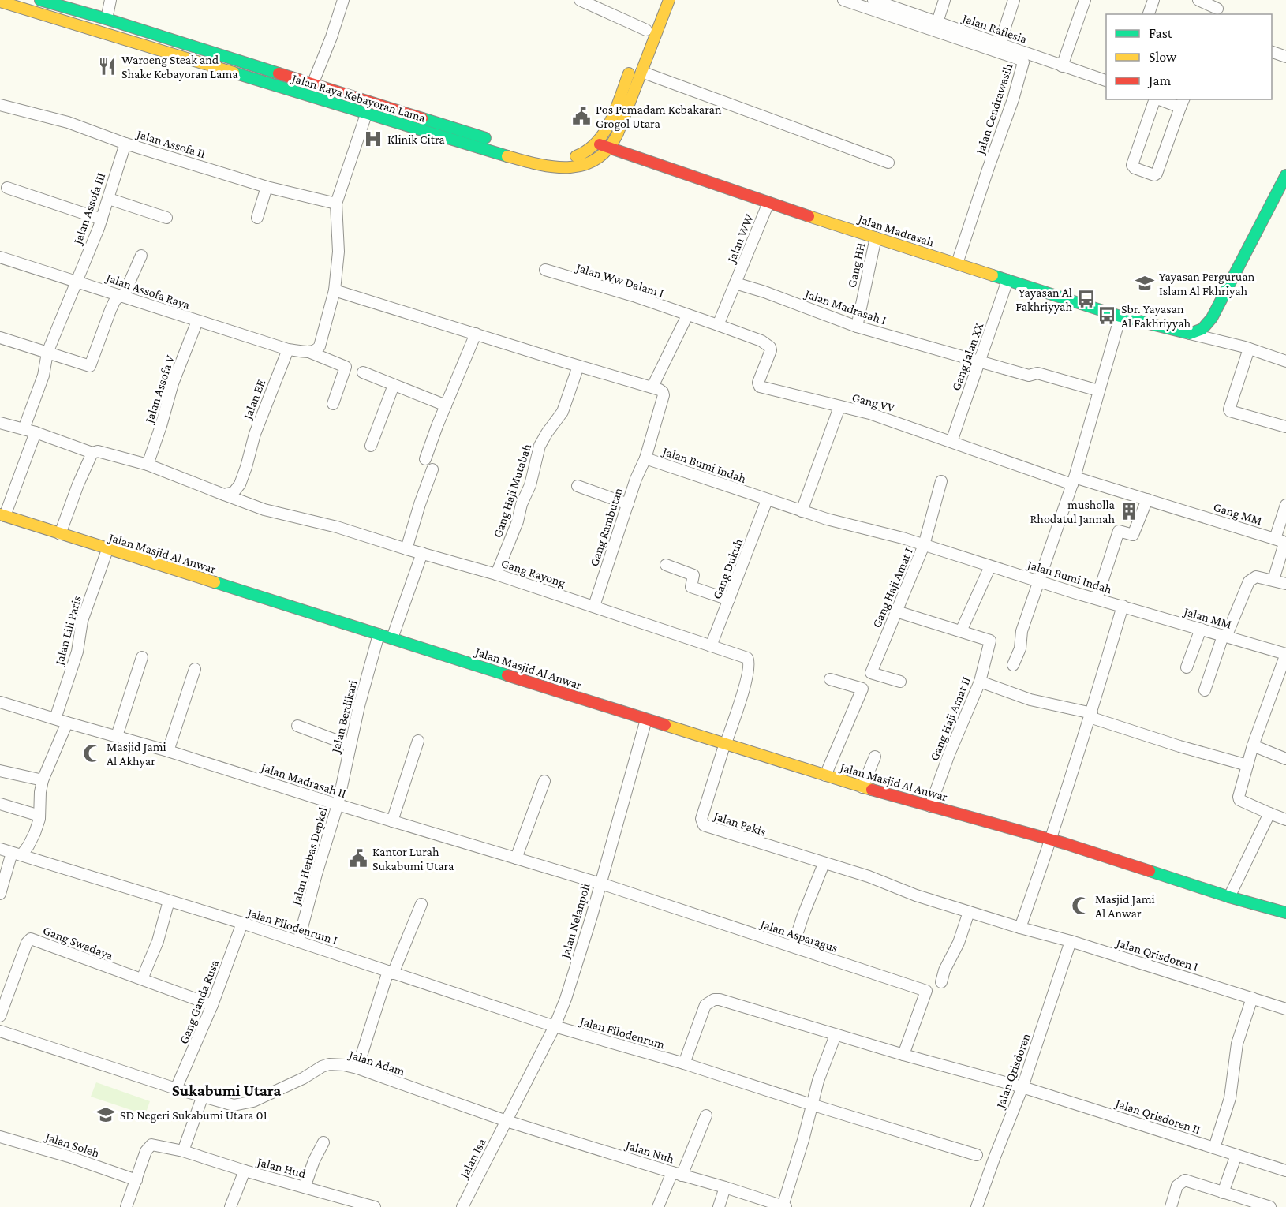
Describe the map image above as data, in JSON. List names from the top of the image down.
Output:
{
  "streets": {
    "street": [
      "Jalan Raflesia",
      "Jalan Raya Kebayoran Lama",
      "Jalan Cendrawasih",
      "Jalan Assofa II",
      "Jalan Assofa III",
      "Jalan Madrasah",
      "Jalan WW",
      "Gang HH",
      "Jalan Ww Dalam I",
      "Jalan Assofa Raya",
      "Jalan Madrasah I",
      "Gang Jalan XX",
      "Jalan Assofa V",
      "Jalan EE",
      "Gang VV",
      "Jalan Bumi Indah",
      "Gang Haji Mutabah",
      "Gang MM",
      "Gang Rambutan",
      "Jalan Masjid Al Anwar",
      "Gang Dukuh",
      "Gang Rayong",
      "Gang Haji Amat I",
      "Jalan MM",
      "Jalan Lili Paris",
      "Jalan Berdikari",
      "Gang Haji Amat II",
      "Jalan Madrasah II",
      "Jalan Pakis",
      "Jalan Herbas Depkel",
      "Jalan Nelanpoli",
      "Jalan Filodenrum I",
      "Jalan Asparagus",
      "Gang Swadaya",
      "Jalan Qrisdoren I",
      "Gang Ganda Rusa",
      "Jalan Filodenrum",
      "Jalan Adam",
      "Jalan Qrisdoren",
      "Jalan Qrisdoren II",
      "Jalan Soleh",
      "Jalan Nuh",
      "Jalan Isa",
      "Jalan Hud"
    ]
  },
  "crossings": [
    ["Jalan Raya Kebayoran Lama", "Jalan Madrasah"],
    ["Jalan Cendrawasih", "Jalan Madrasah"],
    ["Jalan Assofa II", "Jalan Assofa III"],
    ["Jalan Assofa III", "Jalan Assofa Raya"],
    ["Jalan Madrasah", "Jalan WW"],
    ["Jalan Madrasah", "Gang HH"],
    ["Jalan Madrasah", "Gang Jalan XX"],
    ["Jalan WW", "Jalan Madrasah I"],
    ["Gang HH", "Jalan Madrasah I"],
    ["Jalan Assofa Raya", "Jalan Assofa V"],
    ["Jalan Assofa Raya", "Jalan EE"],
    ["Jalan Madrasah I", "Gang Jalan XX"],
    ["Gang Jalan XX", "Gang VV"],
    ["Jalan EE", "Gang Rayong"],
    ["Gang VV", "Gang MM"],
    ["Jalan Bumi Indah", "Gang Rambutan"],
    ["Jalan Bumi Indah", "Gang Dukuh"],
    ["Jalan Bumi Indah", "Gang Haji Amat I"],
    ["Jalan Bumi Indah", "Jalan MM"],
    ["Gang Haji Mutabah", "Gang Rayong"],
    ["Gang Rambutan", "Gang Rayong"],
    ["Jalan Masjid Al Anwar", "Gang Rayong"],
    ["Jalan Masjid Al Anwar", "Jalan Lili Paris"],
    ["Jalan Masjid Al Anwar", "Jalan Berdikari"],
    ["Jalan Masjid Al Anwar", "Gang Haji Amat II"],
    ["Jalan Masjid Al Anwar", "Jalan Pakis"],
    ["Jalan Masjid Al Anwar", "Jalan Nelanpoli"],
    ["Gang Dukuh", "Gang Rayong"],
    ["Gang Rayong", "Jalan Pakis"],
    ["Jalan Lili Paris", "Jalan Madrasah II"],
    ["Jalan Berdikari", "Jalan Madrasah II"],
    ["Jalan Berdikari", "Jalan Herbas Depkel"],
    ["Jalan Madrasah II", "Jalan Herbas Depkel"],
    ["Jalan Madrasah II", "Jalan Nelanpoli"],
    ["Jalan Madrasah II", "Jalan Asparagus"],
    ["Jalan Pakis", "Jalan Qrisdoren I"],
    ["Jalan Herbas Depkel", "Jalan Filodenrum I"],
    ["Jalan Nelanpoli", "Jalan Filodenrum I"],
    ["Jalan Nelanpoli", "Jalan Asparagus"],
    ["Jalan Nelanpoli", "Jalan Filodenrum"],
    ["Jalan Nelanpoli", "Jalan Adam"],
    ["Jalan Nelanpoli", "Jalan Nuh"],
    ["Jalan Nelanpoli", "Jalan Isa"],
    ["Jalan Filodenrum I", "Gang Ganda Rusa"],
    ["Jalan Filodenrum I", "Jalan Filodenrum"],
    ["Gang Swadaya", "Gang Ganda Rusa"],
    ["Jalan Qrisdoren I", "Jalan Qrisdoren"],
    ["Gang Ganda Rusa", "Jalan Adam"],
    ["Jalan Adam", "Jalan Nuh"],
    ["Jalan Adam", "Jalan Isa"],
    ["Jalan Qrisdoren", "Jalan Qrisdoren II"],
    ["Jalan Soleh", "Jalan Hud"],
    ["Jalan Nuh", "Jalan Isa"]
  ],
  "districts": ["Sukabumi Utara"],
  "places": {
    "restaurant": ["Waroeng Steak and Shake Kebayoran Lama"],
    "public building": ["Pos Pemadam Kebakaran Grogol Utara", "Kantor Lurah Sukabumi Utara"],
    "hospital": ["Klinik Citra"],
    "school or university": ["Yayasan Perguruan Islam Al Fkhriyah", "SD Negeri Sukabumi Utara 01"],
    "bus stop": ["Yayasan Al Fakhriyyah", "Sbr. Yayasan Al Fakhriyyah"],
    "building": ["musholla Rhodatul Jannah"],
    "mosque": ["Masjid Jami Al Akhyar", "Masjid Jami Al Anwar"]
  },
  "legend": ["Fast", "Slow", "Jam"]
}
